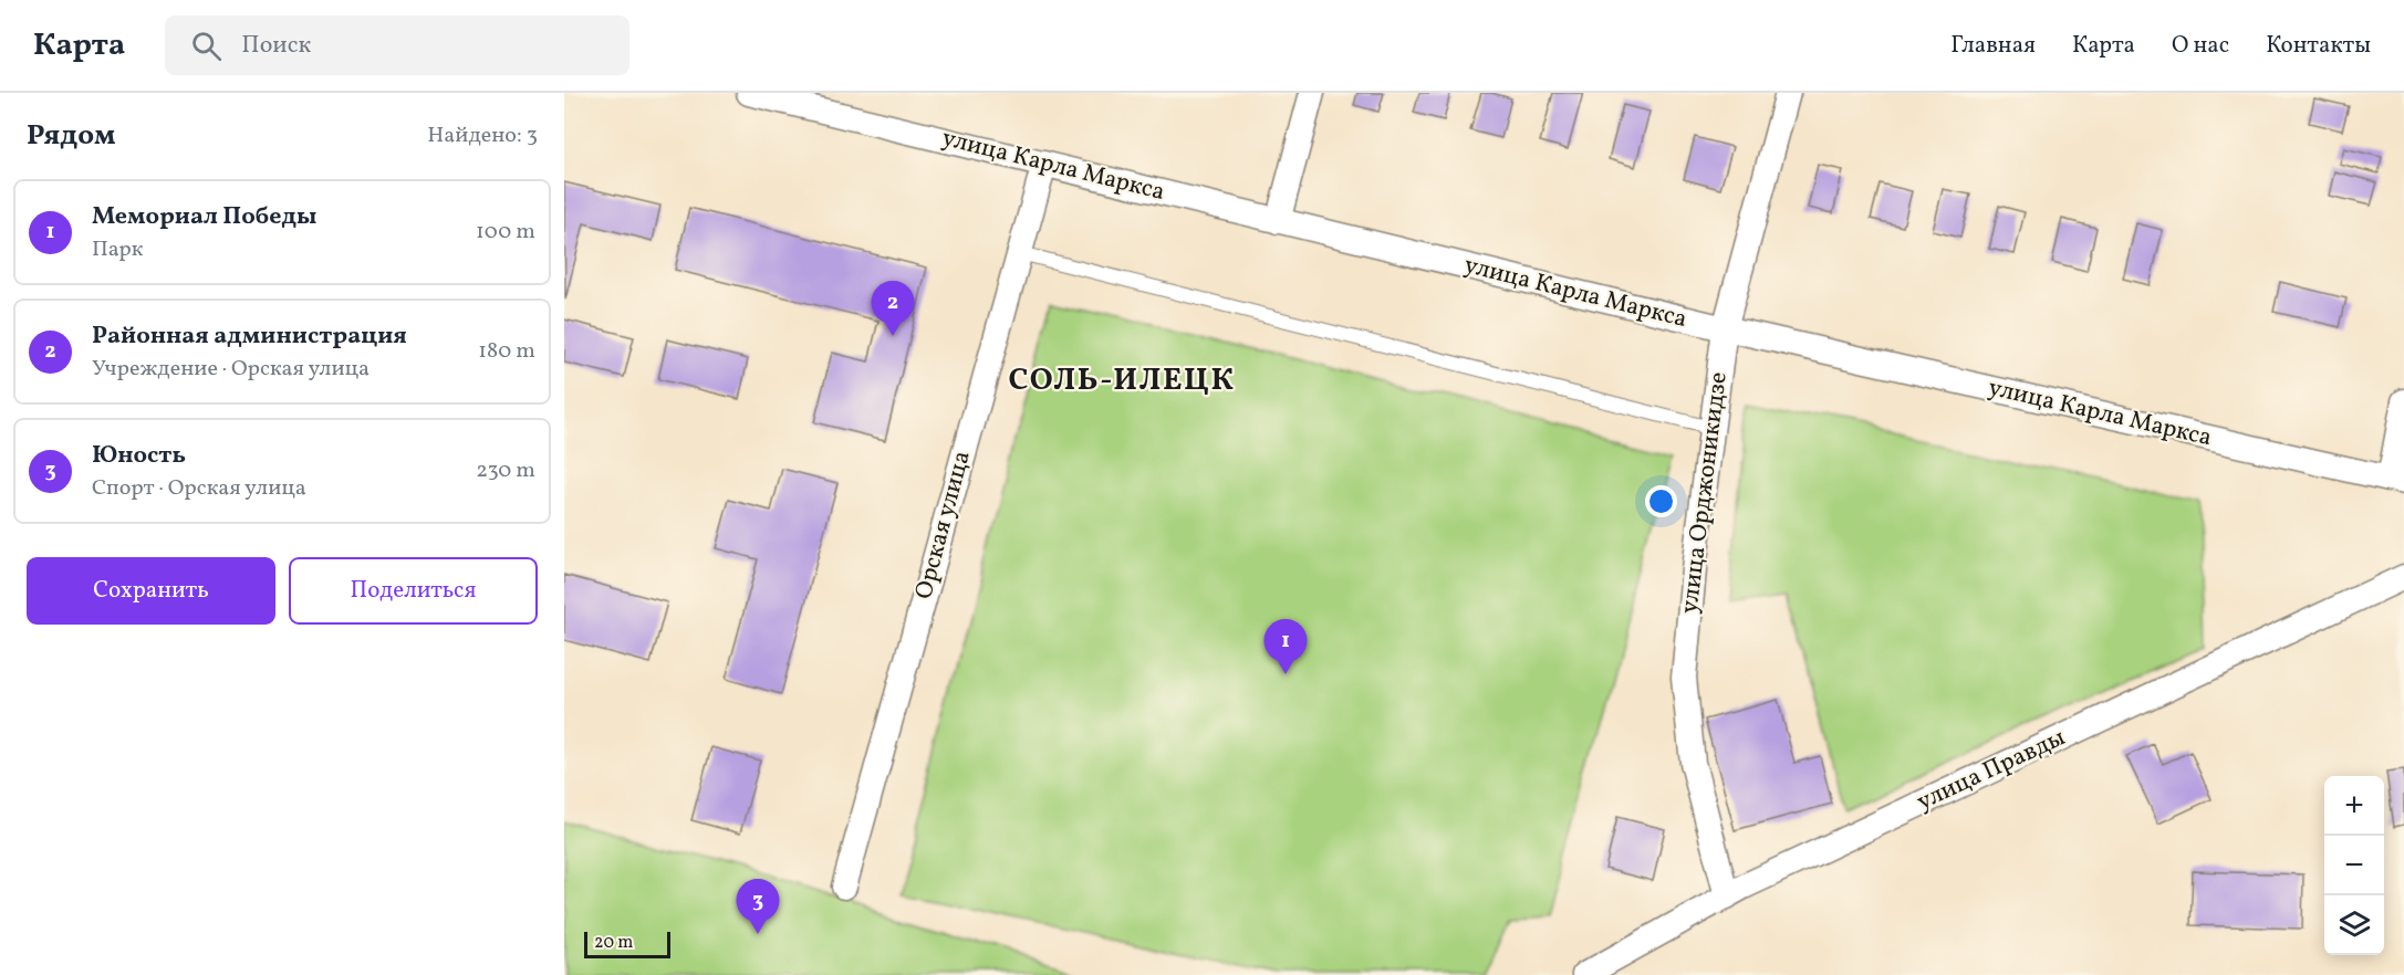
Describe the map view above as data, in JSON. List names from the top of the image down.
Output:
{
  "streets": {
    "street": [
      "улица Карла Маркса",
      "улица Орджоникидзе",
      "Орская улица",
      "улица Правды"
    ]
  },
  "crossings": [
    ["улица Карла Маркса", "улица Орджоникидзе"],
    ["улица Карла Маркса", "Орская улица"],
    ["улица Орджоникидзе", "улица Правды"]
  ],
  "districts": ["СОЛЬ-ИЛЕЦК"],
  "scale_bar": "20 m",
  "page": {
    "header": "Карта",
    "search": "Поиск",
    "nav": [
      "Главная",
      "Карта",
      "О нас",
      "Контакты"
    ],
    "heading": ["Рядом", "Найдено: 3"],
    "list": [
      {
        "mark": "1",
        "name": "Мемориал Победы",
        "note": "Парк",
        "value": "100 m"
      },
      {
        "mark": "2",
        "name": "Районная администрация",
        "note": "Учреждение · Орская улица",
        "value": "180 m"
      },
      {
        "mark": "3",
        "name": "Юность",
        "note": "Спорт · Орская улица",
        "value": "230 m"
      }
    ],
    "pins": ["2", "1", "3"],
    "buttons": ["Сохранить", "Поделиться"],
    "map_buttons": ["+", "−"],
    "scale": "20 m"
  }
}
